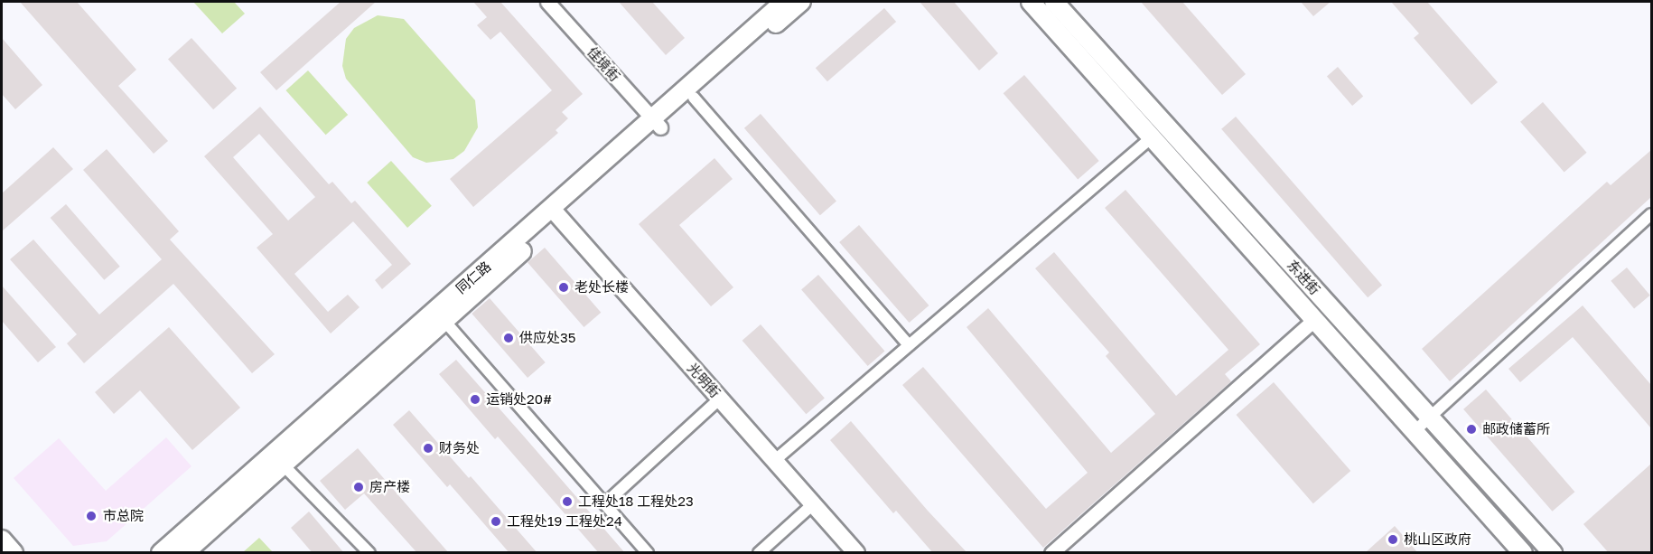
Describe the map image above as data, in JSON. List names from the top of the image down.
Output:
{
  "streets": {
    "main road": ["同仁路", "东进街", "光明街"],
    "street": ["佳境街"]
  },
  "crossings": [
    ["佳境街", "同仁路"],
    ["同仁路", "光明街"]
  ],
  "places": [
    "老处长楼",
    "供应处35",
    "运销处20#",
    "邮政储蓄所",
    "财务处",
    "房产楼",
    "工程处18 工程处23",
    "市总院",
    "工程处19 工程处24",
    "桃山区政府"
  ]
}
